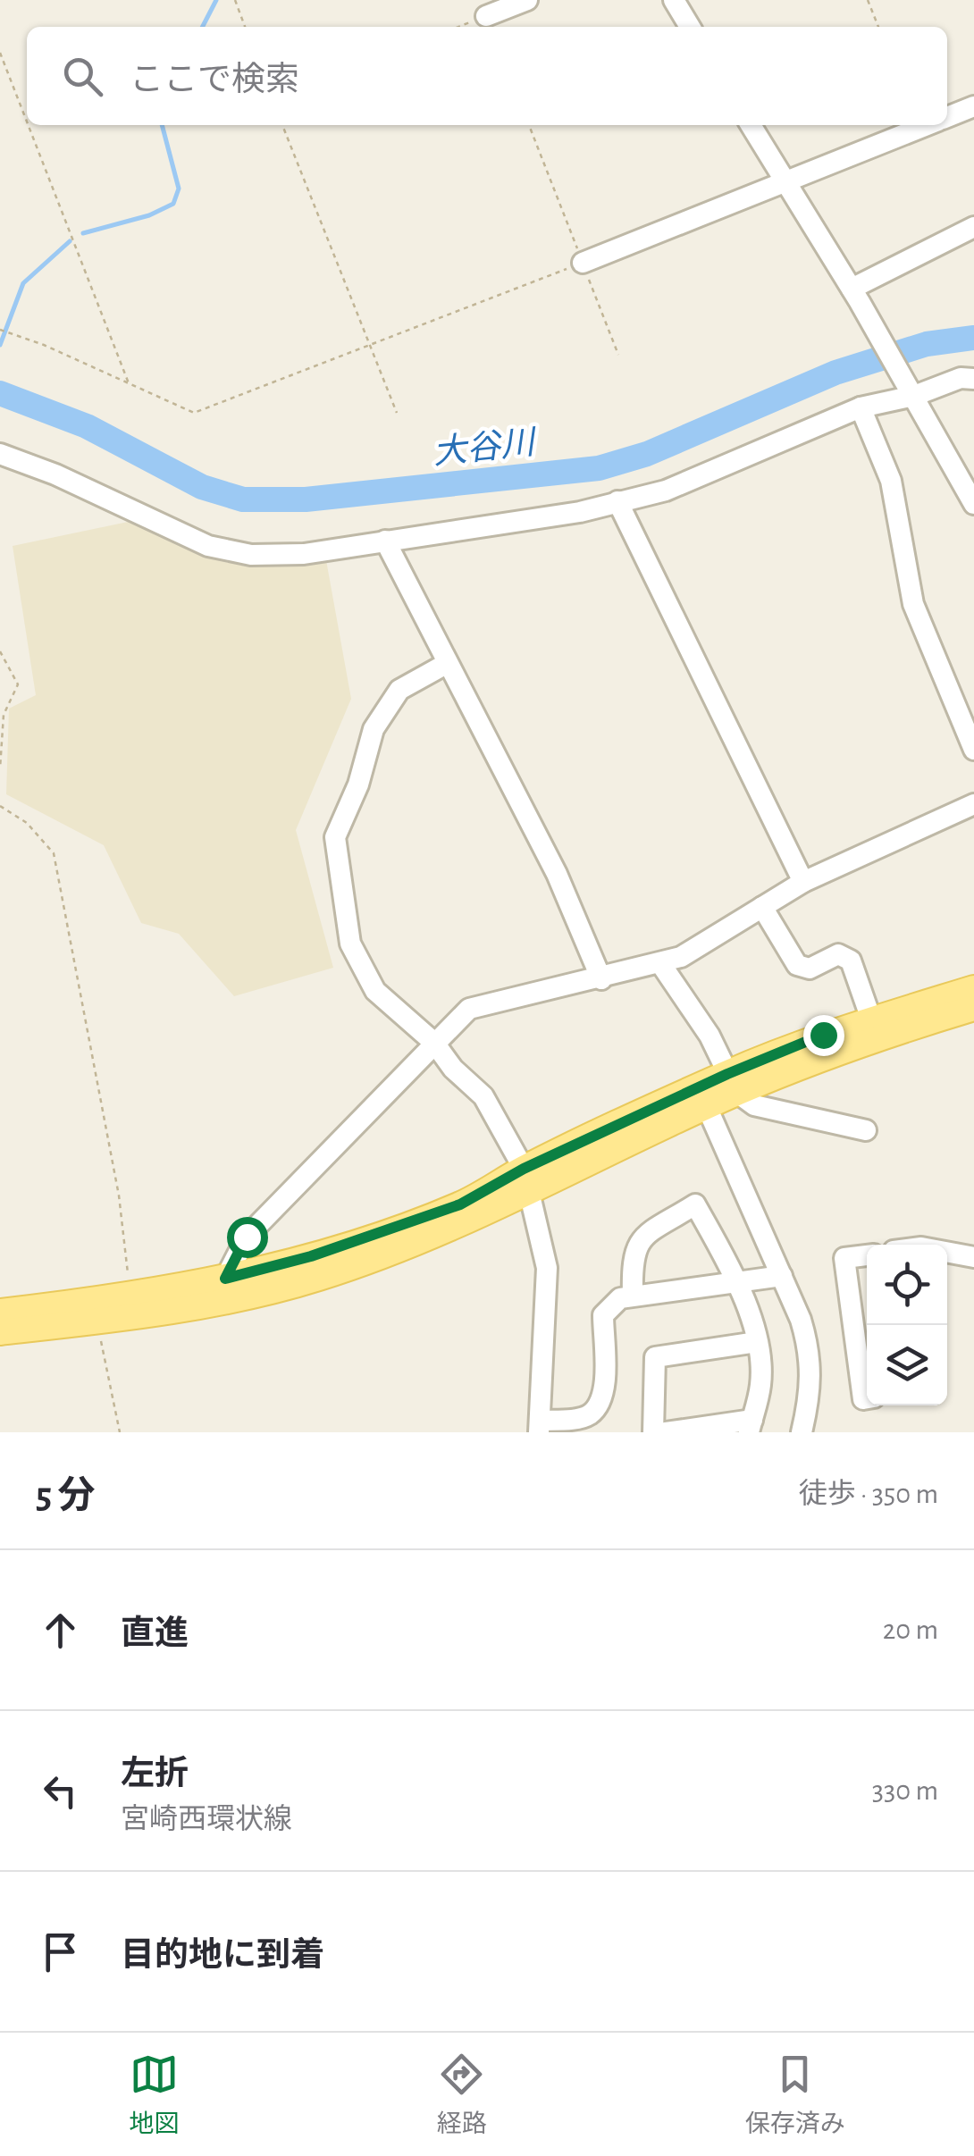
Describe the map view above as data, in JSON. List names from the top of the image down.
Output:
{
  "water": ["大谷川"],
  "page": {
    "search": "ここで検索",
    "heading": ["5 分", "徒歩 · 350 m"],
    "list": [
      ["直進", "20 m"],
      ["左折", "宮崎西環状線", "330 m"],
      "目的地に到着"
    ],
    "nav": ["地図", "経路", "保存済み"]
  }
}
